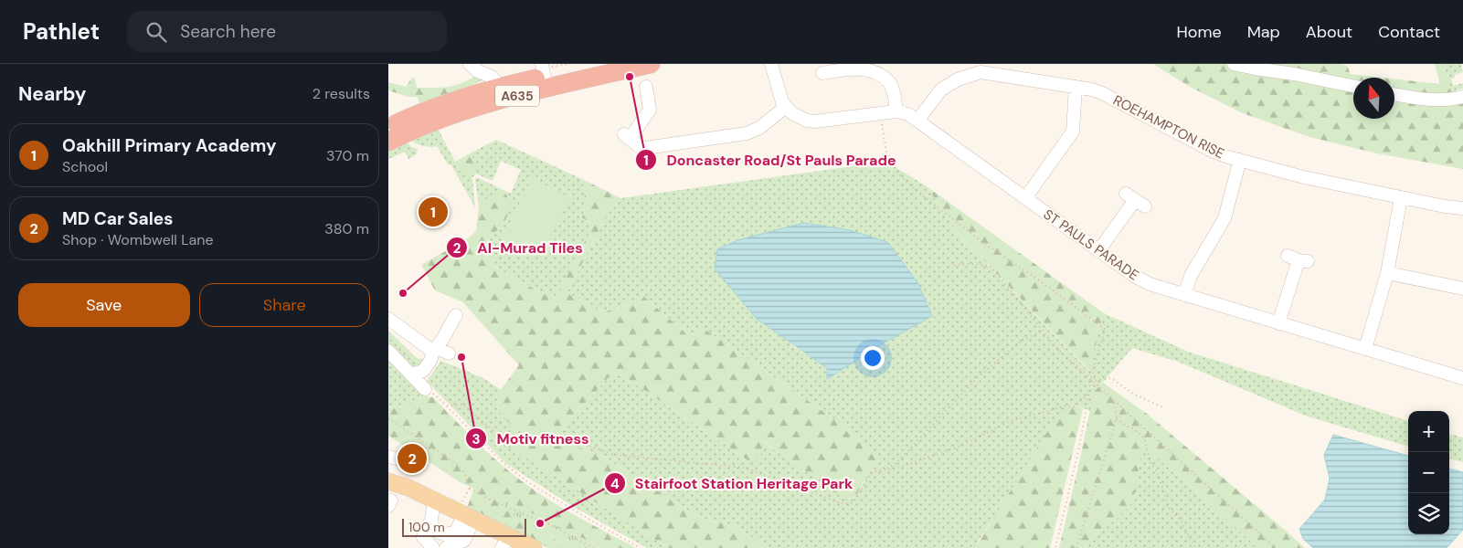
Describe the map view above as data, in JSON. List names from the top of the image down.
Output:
{
  "streets": {
    "highway": ["A635"],
    "street": ["ROEHAMPTON RISE", "ST PAULS PARADE"]
  },
  "crossings": [
    ["ROEHAMPTON RISE", "ST PAULS PARADE"]
  ],
  "places": [
    "Doncaster Road/St Pauls Parade",
    "Al-Murad Tiles",
    "Motiv fitness",
    "Stairfoot Station Heritage Park"
  ],
  "scale_bar": "100 m",
  "north": "top",
  "page": {
    "header": "Pathlet",
    "search": "Search here",
    "nav": [
      "Home",
      "Map",
      "About",
      "Contact"
    ],
    "heading": ["Nearby", "2 results"],
    "list": [
      {
        "mark": "1",
        "name": "Oakhill Primary Academy",
        "note": "School",
        "value": "370 m"
      },
      {
        "mark": "2",
        "name": "MD Car Sales",
        "note": "Shop · Wombwell Lane",
        "value": "380 m"
      }
    ],
    "pins": ["1", "2"],
    "buttons": ["Save", "Share"],
    "map_buttons": ["+", "−"],
    "scale": "100 m"
  }
}
